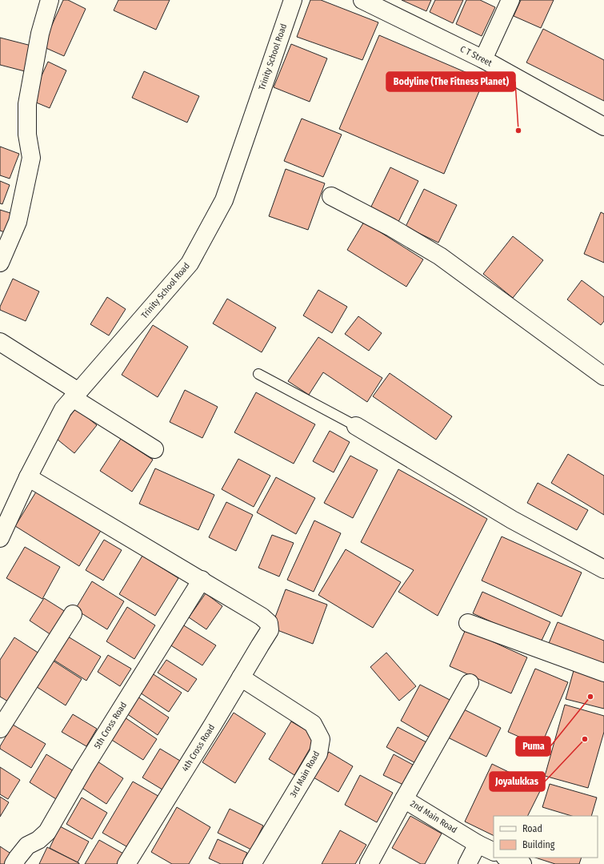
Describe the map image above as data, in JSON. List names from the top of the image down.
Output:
{
  "streets": {
    "street": [
      "C T Street",
      "Trinity School Road",
      "5th Cross Road",
      "4th Cross Road",
      "3rd Main Road",
      "2nd Main Road"
    ]
  },
  "crossings": [
    ["5th Cross Road", "4th Cross Road"],
    ["4th Cross Road", "3rd Main Road"]
  ],
  "places": ["Bodyline (The Fitness Planet)", "Puma", "Joyalukkas"],
  "legend": ["Road", "Building"]
}
